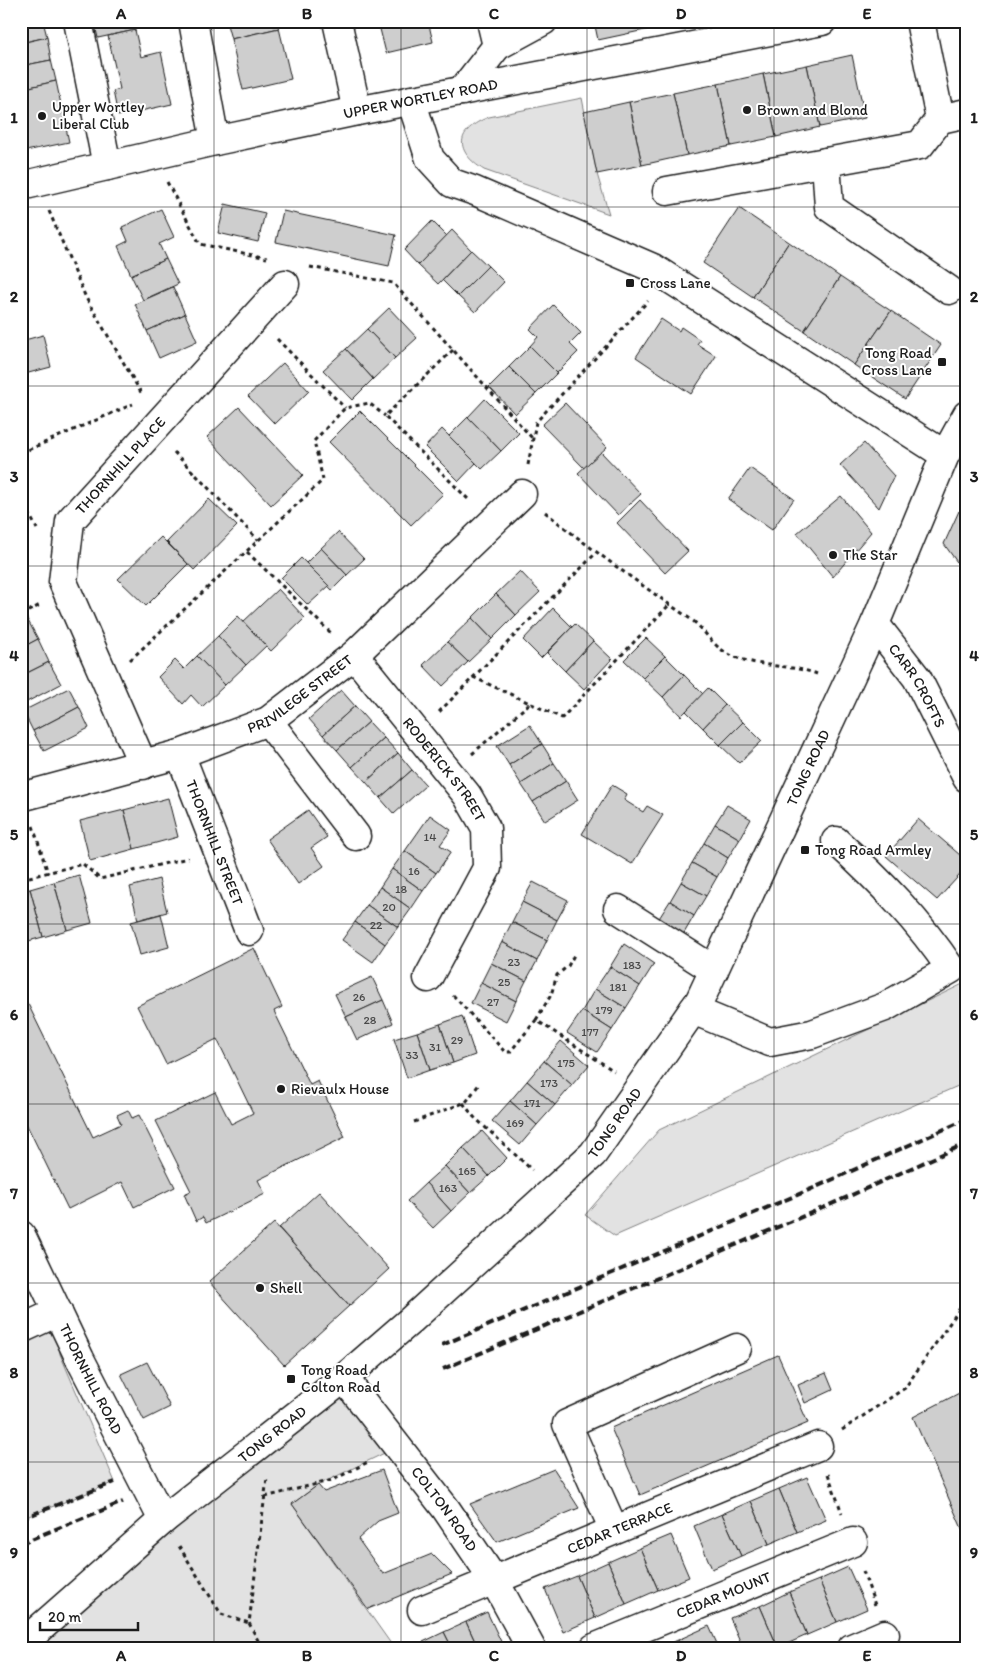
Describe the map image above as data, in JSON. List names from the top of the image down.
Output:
{
  "streets": {
    "street": [
      "UPPER WORTLEY ROAD",
      "THORNHILL PLACE",
      "CARR CROFTS",
      "PRIVILEGE STREET",
      "TONG ROAD",
      "RODERICK STREET",
      "THORNHILL STREET",
      "THORNHILL ROAD",
      "COLTON ROAD",
      "CEDAR TERRACE",
      "CEDAR MOUNT"
    ]
  },
  "crossings": [
    ["THORNHILL PLACE", "PRIVILEGE STREET"],
    ["CARR CROFTS", "TONG ROAD"],
    ["PRIVILEGE STREET", "RODERICK STREET"],
    ["PRIVILEGE STREET", "THORNHILL STREET"],
    ["TONG ROAD", "THORNHILL ROAD"],
    ["TONG ROAD", "COLTON ROAD"],
    ["COLTON ROAD", "CEDAR TERRACE"]
  ],
  "places": {
    "other": [
      "Brown and Blond",
      "Upper Wortley Liberal Club",
      "The Star",
      "Rievaulx House",
      "Shell"
    ],
    "transit": [
      "Cross Lane",
      "Tong Road Cross Lane",
      "Tong Road Armley",
      "Tong Road Colton Road"
    ]
  },
  "house_numbers": [
    "14",
    "16",
    "18",
    "20",
    "22",
    "23",
    "183",
    "25",
    "181",
    "26",
    "27",
    "179",
    "28",
    "177",
    "29",
    "31",
    "33",
    "175",
    "173",
    "171",
    "169",
    "165",
    "163"
  ],
  "scale_bar": "20 m",
  "grid": {
    "columns": [
      "A",
      "B",
      "C",
      "D",
      "E"
    ],
    "rows": [
      "1",
      "2",
      "3",
      "4",
      "5",
      "6",
      "7",
      "8",
      "9"
    ]
  }
}
